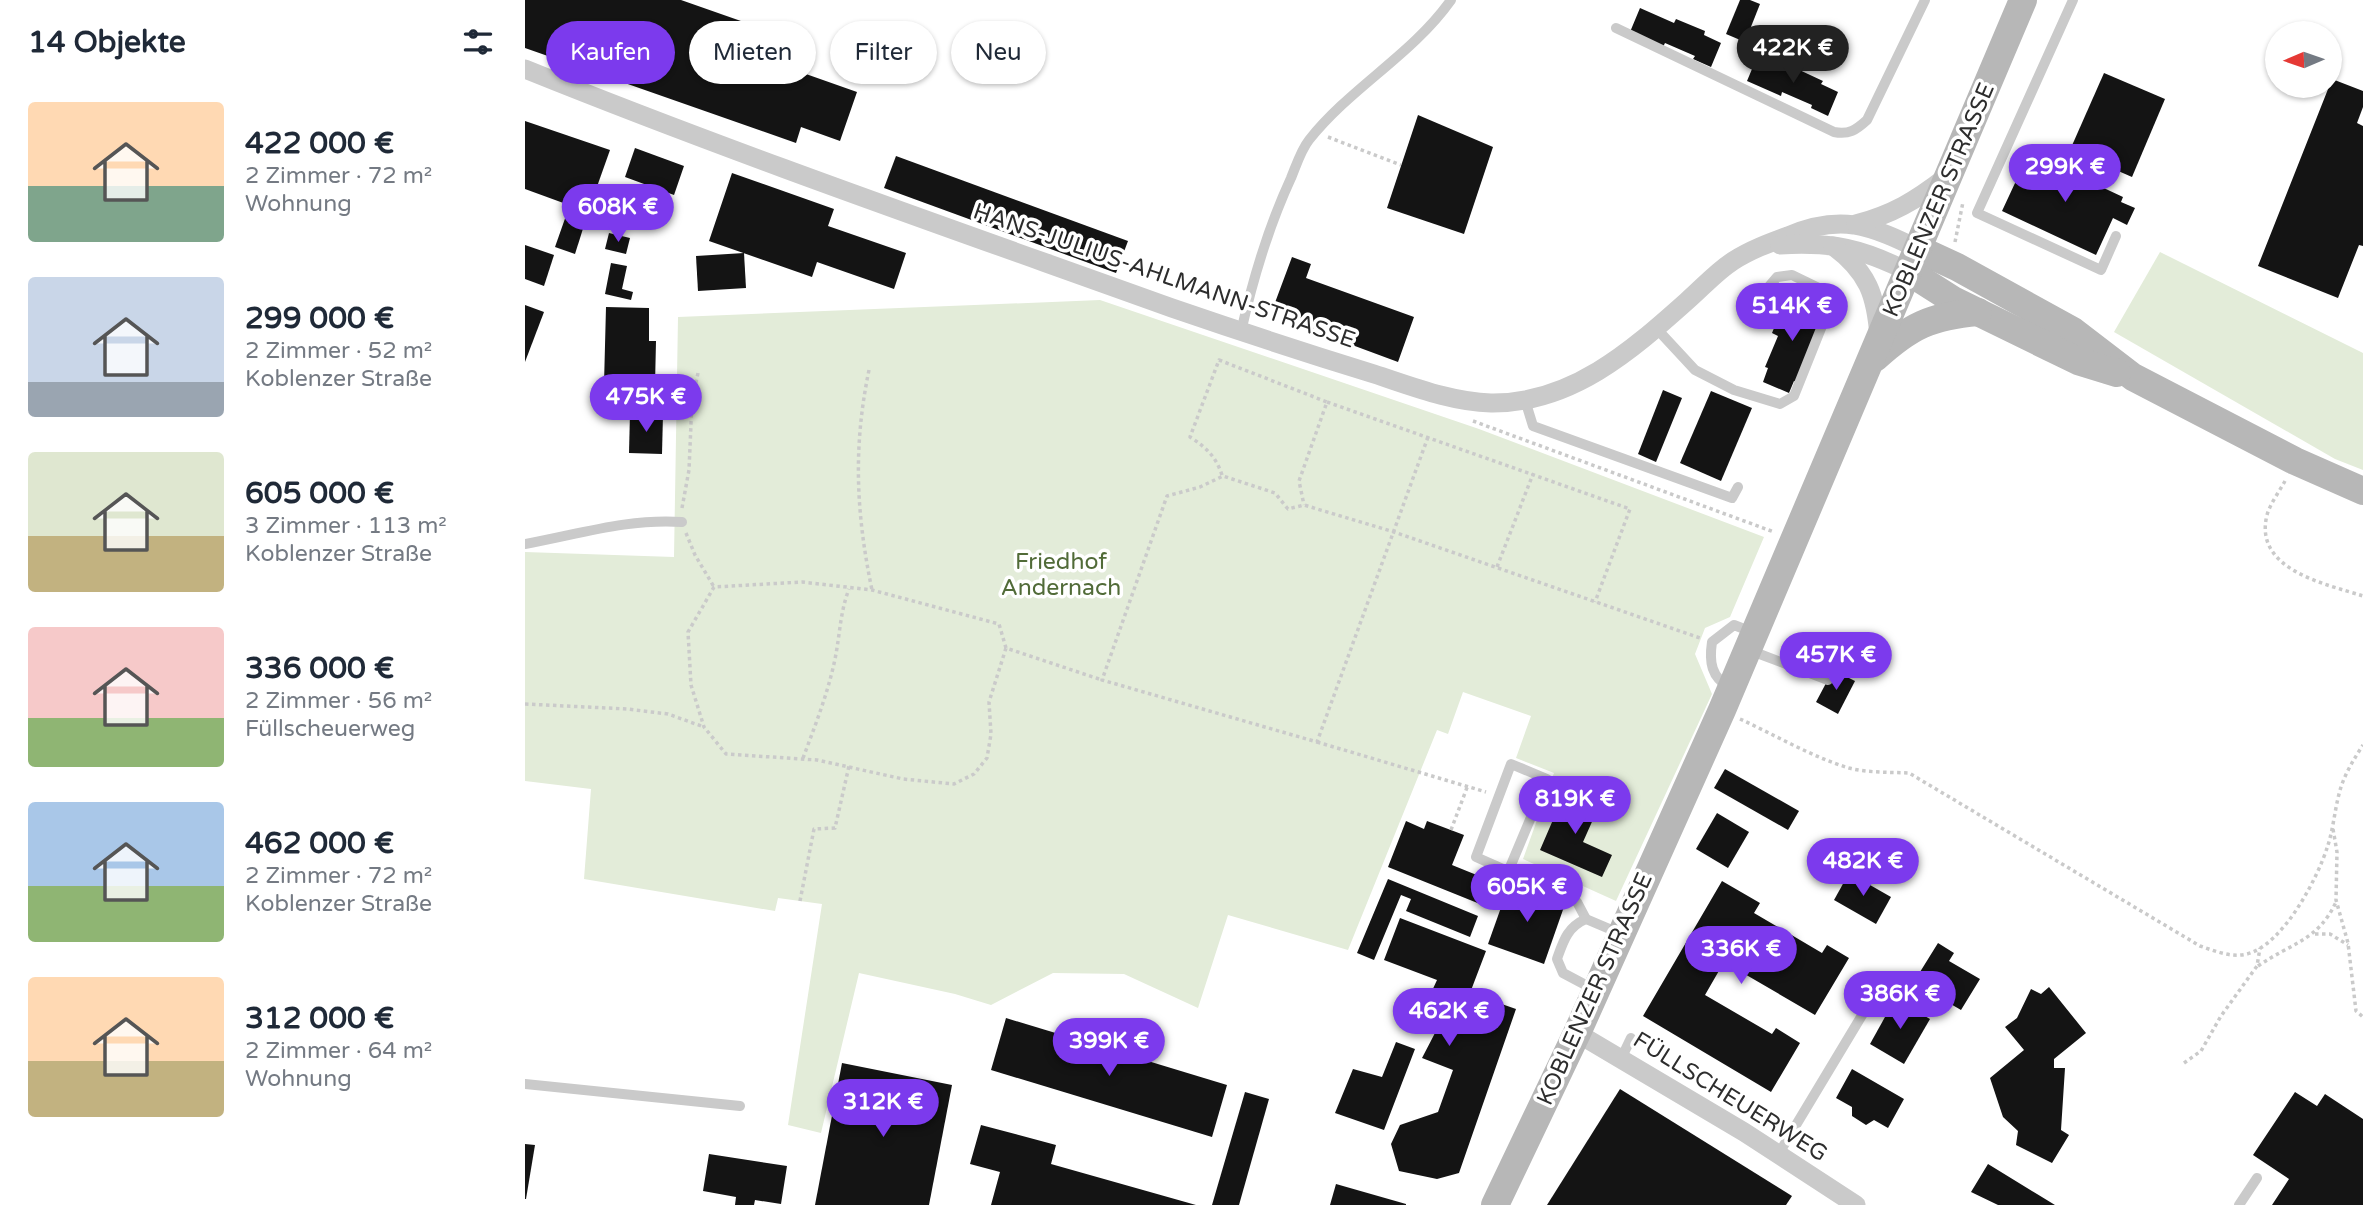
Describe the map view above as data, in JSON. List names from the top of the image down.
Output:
{
  "streets": {
    "street": ["KOBLENZER STRASSE", "HANS-JULIUS-AHLMANN-STRASSE", "FÜLLSCHEUERWEG"]
  },
  "crossings": [
    ["KOBLENZER STRASSE", "HANS-JULIUS-AHLMANN-STRASSE"],
    ["KOBLENZER STRASSE", "FÜLLSCHEUERWEG"]
  ],
  "parks": ["Friedhof Andernach"],
  "north": "left",
  "page": {
    "heading": "14 Objekte",
    "chip": [
      "Kaufen",
      "Mieten",
      "Filter",
      "Neu"
    ],
    "price": [
      "422K €",
      "299K €",
      "608K €",
      "514K €",
      "475K €",
      "457K €",
      "819K €",
      "482K €",
      "605K €",
      "336K €",
      "386K €",
      "462K €",
      "399K €",
      "312K €"
    ],
    "list": [
      {
        "name": "422 000 €",
        "note": "2 Zimmer · 72 m² · Wohnung"
      },
      {
        "name": "299 000 €",
        "note": "2 Zimmer · 52 m² · Koblenzer Straße"
      },
      {
        "name": "605 000 €",
        "note": "3 Zimmer · 113 m² · Koblenzer Straße"
      },
      {
        "name": "336 000 €",
        "note": "2 Zimmer · 56 m² · Füllscheuerweg"
      },
      {
        "name": "462 000 €",
        "note": "2 Zimmer · 72 m² · Koblenzer Straße"
      },
      {
        "name": "312 000 €",
        "note": "2 Zimmer · 64 m² · Wohnung"
      }
    ]
  }
}
